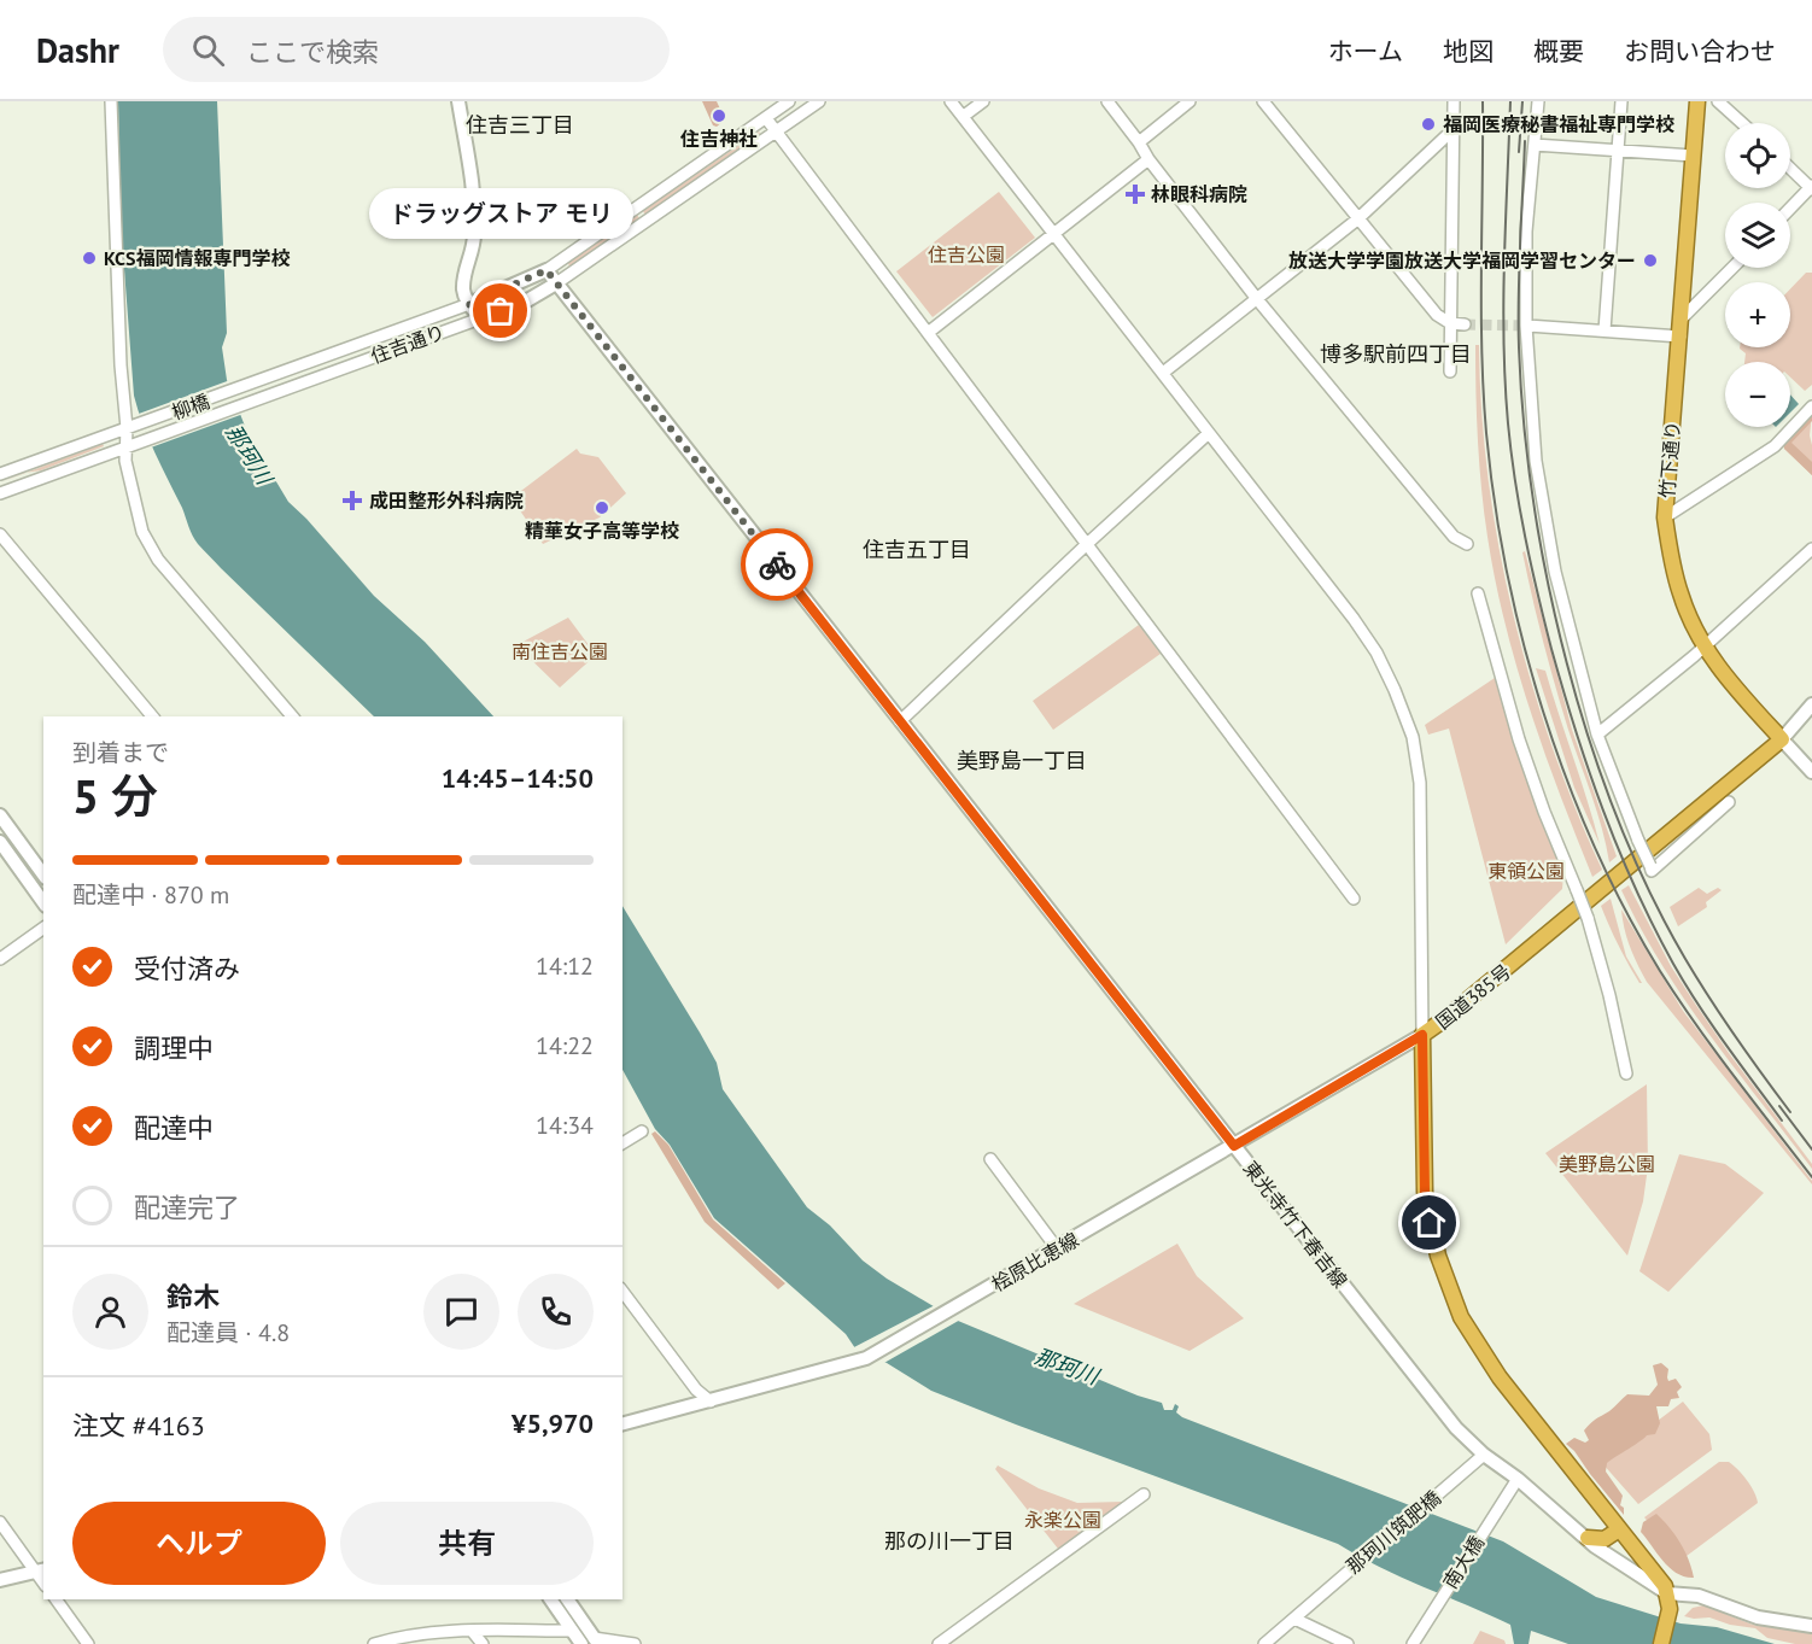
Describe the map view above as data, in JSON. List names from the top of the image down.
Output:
{
  "streets": {
    "highway": ["竹下通り", "国道385号"],
    "main road": ["住吉通り", "東光寺竹下春吉線", "桧原比恵線"],
    "street": ["柳橋", "那珂川筑肥橋", "南大橋"]
  },
  "crossings": [
    ["住吉通り", "柳橋"],
    ["住吉通り", "東光寺竹下春吉線"],
    ["竹下通り", "国道385号"],
    ["国道385号", "東光寺竹下春吉線"],
    ["国道385号", "桧原比恵線"],
    ["東光寺竹下春吉線", "桧原比恵線"],
    ["東光寺竹下春吉線", "那珂川筑肥橋"],
    ["東光寺竹下春吉線", "南大橋"]
  ],
  "districts": [
    "住吉三丁目",
    "博多駅前四丁目",
    "住吉五丁目",
    "美野島一丁目",
    "那の川一丁目"
  ],
  "water": ["那珂川"],
  "parks": [
    "住吉公園",
    "南住吉公園",
    "東領公園",
    "美野島公園",
    "永楽公園"
  ],
  "places": {
    "other": [
      "住吉神社",
      "福岡医療秘書福祉専門学校",
      "KCS福岡情報専門学校",
      "放送大学学園放送大学福岡学習センター",
      "ドラッグストア モリ",
      "精華女子高等学校"
    ],
    "health": ["林眼科病院", "成田整形外科病院"]
  },
  "page": {
    "header": "Dashr",
    "search": "ここで検索",
    "nav": [
      "ホーム",
      "地図",
      "概要",
      "お問い合わせ"
    ],
    "map_buttons": ["+", "−"],
    "bubble": "ドラッグストア モリ",
    "heading": ["5 分", "到着まで", "14:45–14:50"],
    "panel": [
      "鈴木",
      "配達員 · 4.8",
      "注文 #4163",
      "¥5,970"
    ],
    "bar": "配達中 · 870 m",
    "list": [
      ["受付済み", "14:12"],
      ["調理中", "14:22"],
      ["配達中", "14:34"],
      "配達完了"
    ],
    "buttons": ["ヘルプ", "共有"]
  }
}
